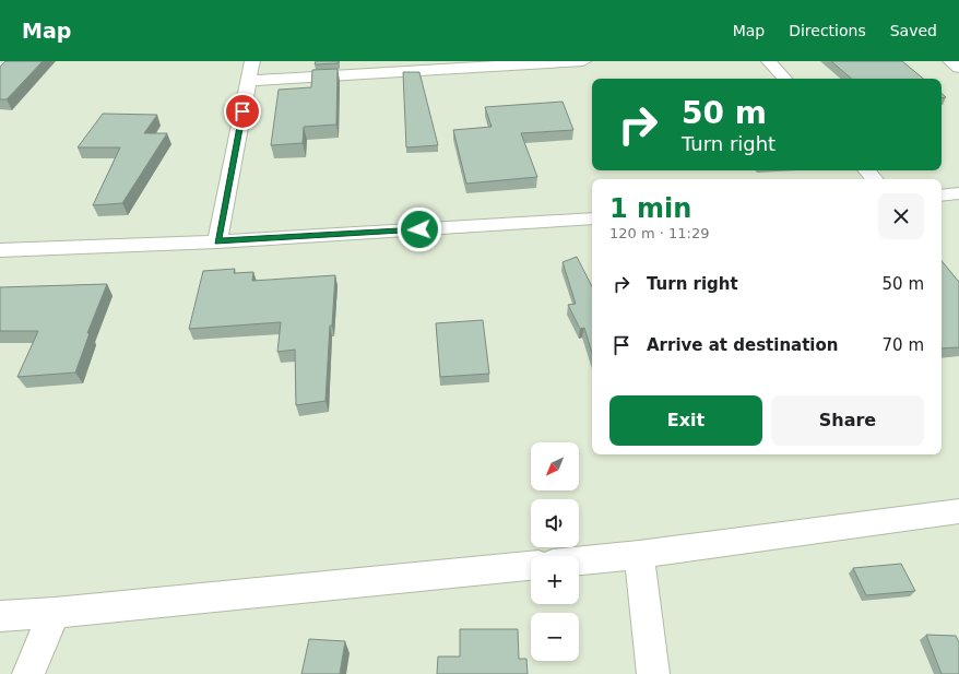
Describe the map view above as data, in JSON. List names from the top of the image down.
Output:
{
  "north": "bottom left",
  "page": {
    "header": "Map",
    "nav": ["Map", "Directions", "Saved"],
    "turn": ["50 m", "Turn right"],
    "heading": ["1 min", "120 m · 11:29"],
    "list": [
      {
        "name": "Turn right",
        "value": "50 m"
      },
      {
        "name": "Arrive at destination",
        "value": "70 m"
      }
    ],
    "buttons": ["Exit", "Share"],
    "map_buttons": ["+", "−"]
  }
}
